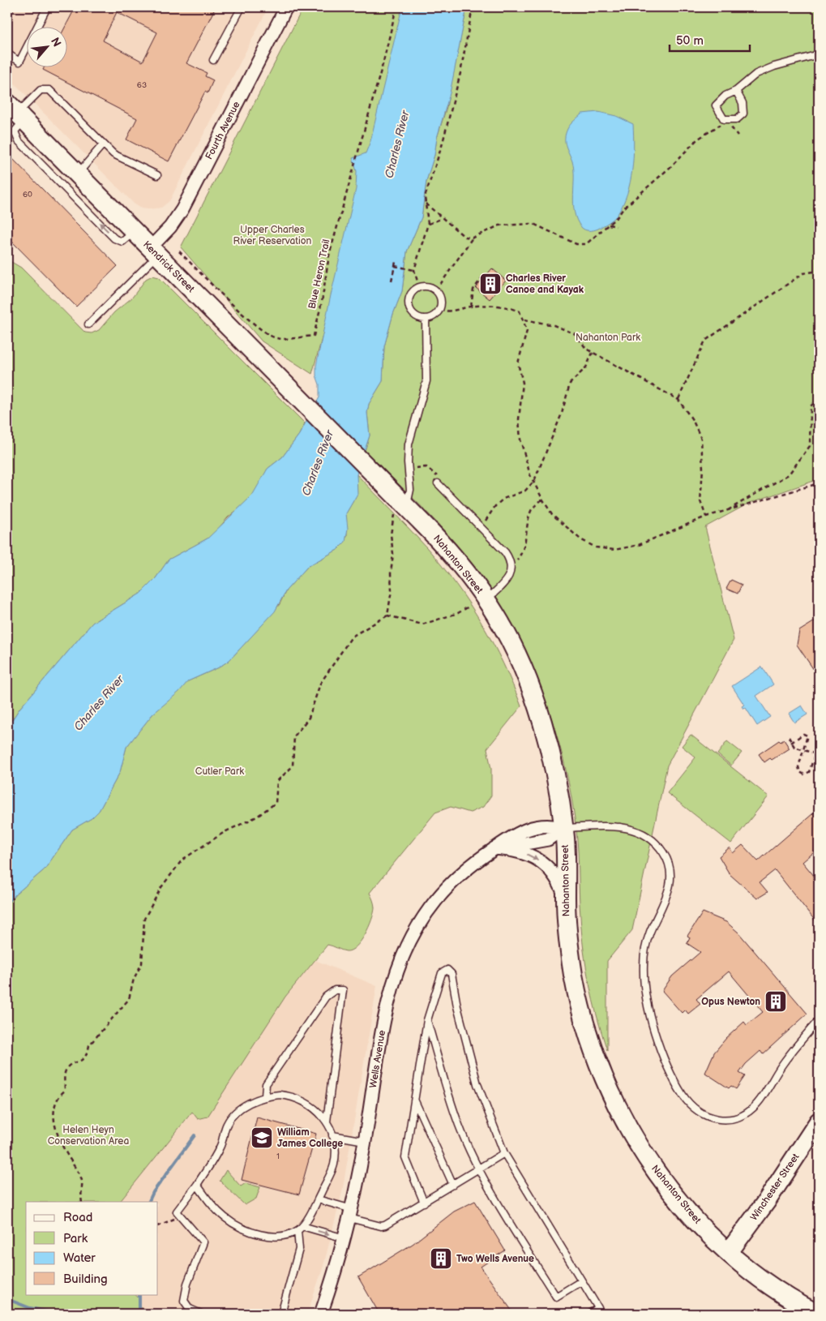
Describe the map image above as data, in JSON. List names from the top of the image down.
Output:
{
  "streets": {
    "main road": ["Kendrick Street", "Nahanton Street", "Winchester Street"],
    "street": ["Fourth Avenue", "Wells Avenue"],
    "path": ["Blue Heron Trail"]
  },
  "crossings": [
    ["Fourth Avenue", "Kendrick Street"],
    ["Kendrick Street", "Nahanton Street"],
    ["Nahanton Street", "Wells Avenue"],
    ["Nahanton Street", "Winchester Street"]
  ],
  "water": ["Charles River"],
  "parks": [
    "Upper Charles River Reservation",
    "Nahanton Park",
    "Cutler Park",
    "Helen Heyn Conservation Area"
  ],
  "places": {
    "building": ["Charles River Canoe and Kayak", "Opus Newton", "Two Wells Avenue"],
    "school or university": ["William James College"]
  },
  "house_numbers": ["63", "60", "1"],
  "legend": [
    "Road",
    "Park",
    "Water",
    "Building"
  ],
  "scale_bar": "50 m",
  "north": "top right"
}
